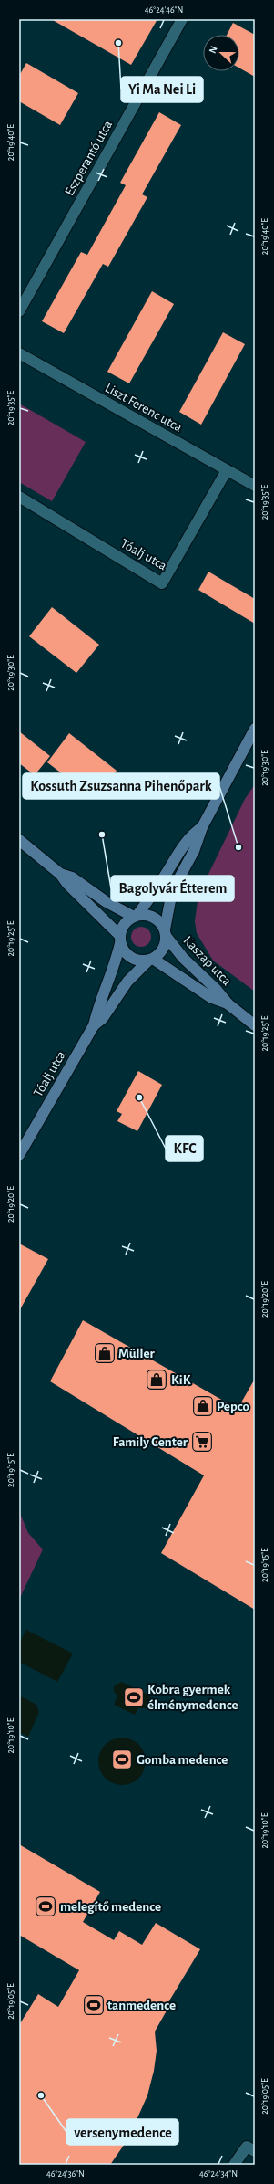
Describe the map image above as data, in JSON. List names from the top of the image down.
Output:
{
  "streets": {
    "street": [
      "Eszperantó utca",
      "Liszt Ferenc utca",
      "Tóalj utca",
      "Kaszap utca"
    ]
  },
  "crossings": [
    ["Liszt Ferenc utca", "Tóalj utca"],
    ["Tóalj utca", "Kaszap utca"]
  ],
  "places": {
    "other": [
      "Yi Ma Nei Li",
      "Bagolyvár Étterem",
      "Kossuth Zsuzsanna Pihenőpark",
      "KFC",
      "versenymedence"
    ],
    "shop": ["Müller", "KiK", "Pepco"],
    "supermarket": ["Family Center"],
    "sports": [
      "Kobra gyermek élménymedence",
      "Gomba medence",
      "melegítő medence",
      "tanmedence"
    ]
  },
  "north": "left",
  "coordinates": [
    "46°24'46\"N",
    "20°19'40\"E",
    "20°19'35\"E",
    "20°19'30\"E",
    "20°19'25\"E",
    "20°19'20\"E",
    "20°19'15\"E",
    "20°19'10\"E",
    "20°19'05\"E",
    "46°24'36\"N",
    "46°24'34\"N"
  ]
}
